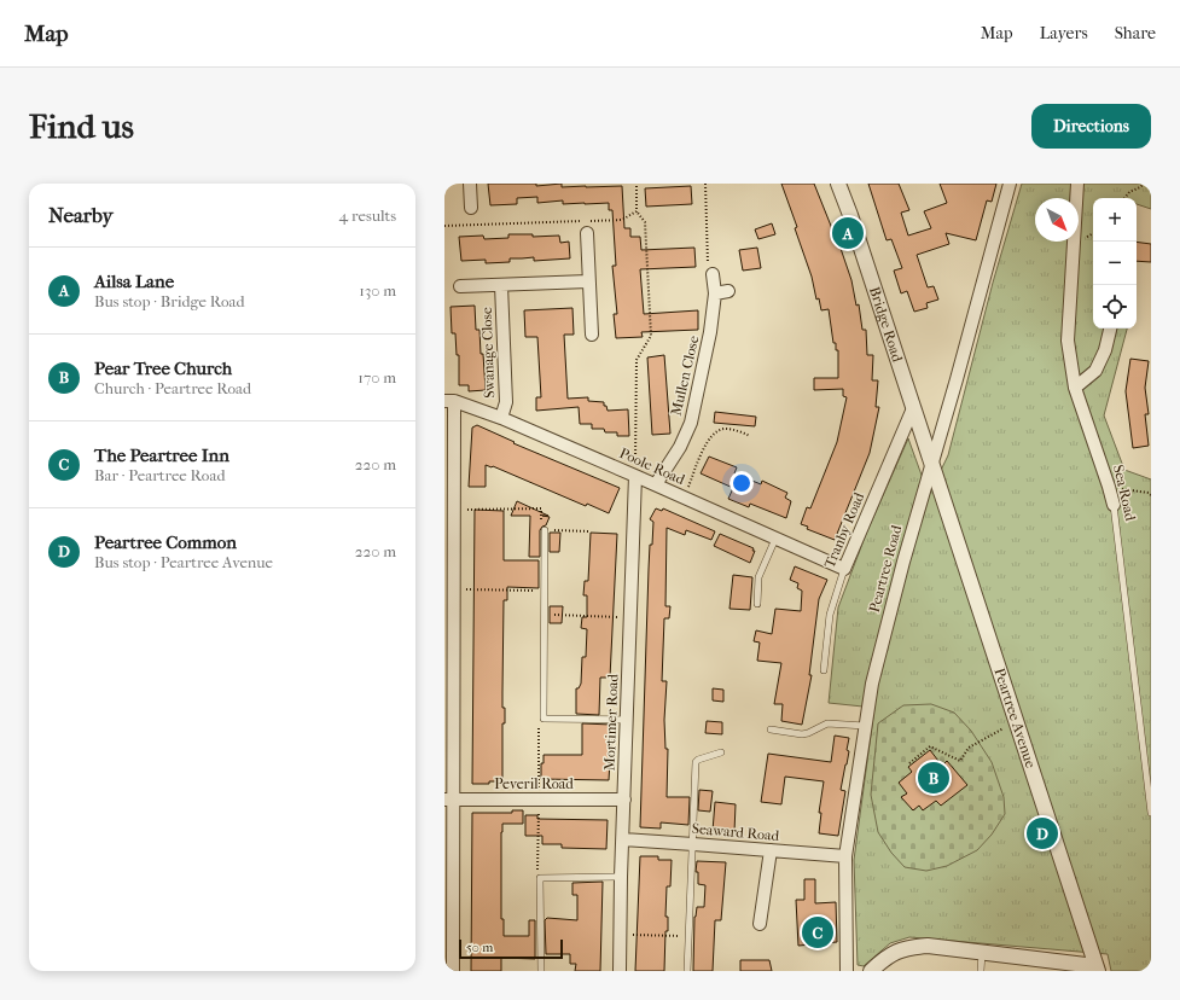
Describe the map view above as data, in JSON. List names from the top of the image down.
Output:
{
  "streets": {
    "street": [
      "Bridge Road",
      "Swanage Close",
      "Mullen Close",
      "Poole Road",
      "Sea Road",
      "Tranby Road",
      "Peartree Road",
      "Peartree Avenue",
      "Mortimer Road",
      "Peveril Road",
      "Seaward Road"
    ]
  },
  "crossings": [
    ["Bridge Road", "Tranby Road"],
    ["Bridge Road", "Peartree Road"],
    ["Bridge Road", "Peartree Avenue"],
    ["Swanage Close", "Poole Road"],
    ["Mullen Close", "Poole Road"],
    ["Poole Road", "Tranby Road"],
    ["Poole Road", "Mortimer Road"],
    ["Peartree Road", "Peartree Avenue"],
    ["Peartree Road", "Seaward Road"],
    ["Mortimer Road", "Peveril Road"],
    ["Mortimer Road", "Seaward Road"]
  ],
  "scale_bar": "50 m",
  "north": "bottom right",
  "page": {
    "header": "Map",
    "nav": ["Map", "Layers", "Share"],
    "buttons": "Directions",
    "title": "Find us",
    "heading": ["Nearby", "4 results"],
    "map_buttons": ["+", "−"],
    "pins": [
      "A",
      "B",
      "D",
      "C"
    ],
    "list": [
      {
        "mark": "A",
        "name": "Ailsa Lane",
        "note": "Bus stop · Bridge Road",
        "value": "130 m"
      },
      {
        "mark": "B",
        "name": "Pear Tree Church",
        "note": "Church · Peartree Road",
        "value": "170 m"
      },
      {
        "mark": "C",
        "name": "The Peartree Inn",
        "note": "Bar · Peartree Road",
        "value": "220 m"
      },
      {
        "mark": "D",
        "name": "Peartree Common",
        "note": "Bus stop · Peartree Avenue",
        "value": "220 m"
      }
    ],
    "scale": "50 m"
  }
}
